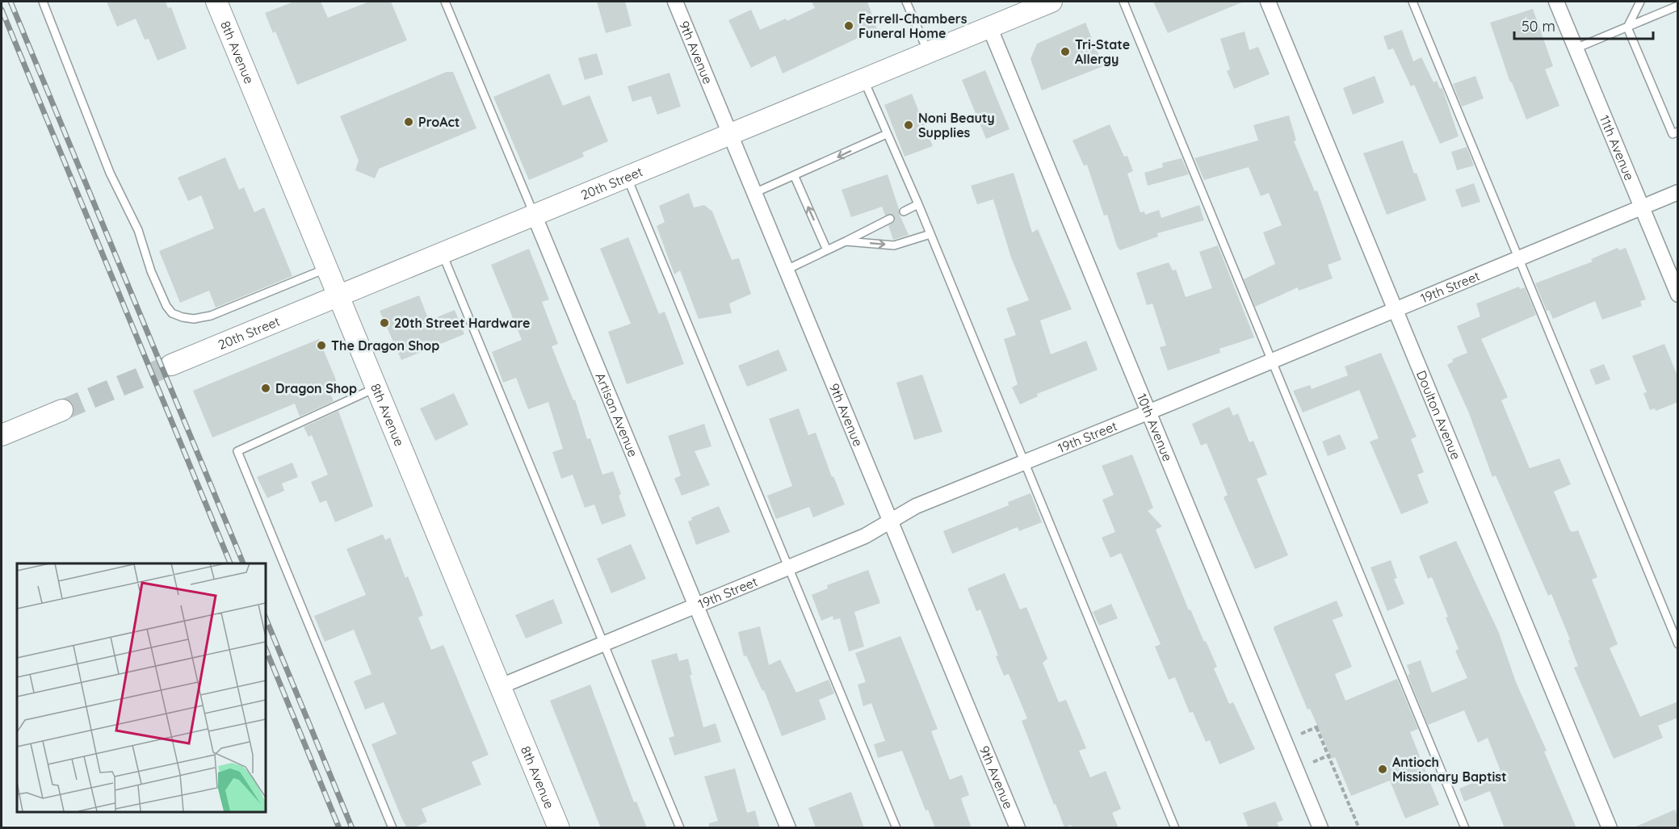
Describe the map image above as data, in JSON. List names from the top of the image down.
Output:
{
  "streets": {
    "main road": ["8th Avenue", "20th Street"],
    "street": [
      "9th Avenue",
      "11th Avenue",
      "19th Street",
      "Artisan Avenue",
      "Doulton Avenue",
      "10th Avenue"
    ]
  },
  "crossings": [
    ["9th Avenue", "20th Street"],
    ["9th Avenue", "19th Street"],
    ["8th Avenue", "20th Street"],
    ["8th Avenue", "19th Street"],
    ["11th Avenue", "19th Street"],
    ["20th Street", "Artisan Avenue"],
    ["20th Street", "10th Avenue"],
    ["19th Street", "Artisan Avenue"],
    ["19th Street", "Doulton Avenue"],
    ["19th Street", "10th Avenue"]
  ],
  "places": [
    "Ferrell-Chambers Funeral Home",
    "Tri-State Allergy",
    "ProAct",
    "Noni Beauty Supplies",
    "20th Street Hardware",
    "The Dragon Shop",
    "Dragon Shop",
    "Antioch Missionary Baptist"
  ],
  "scale_bar": "50 m"
}
